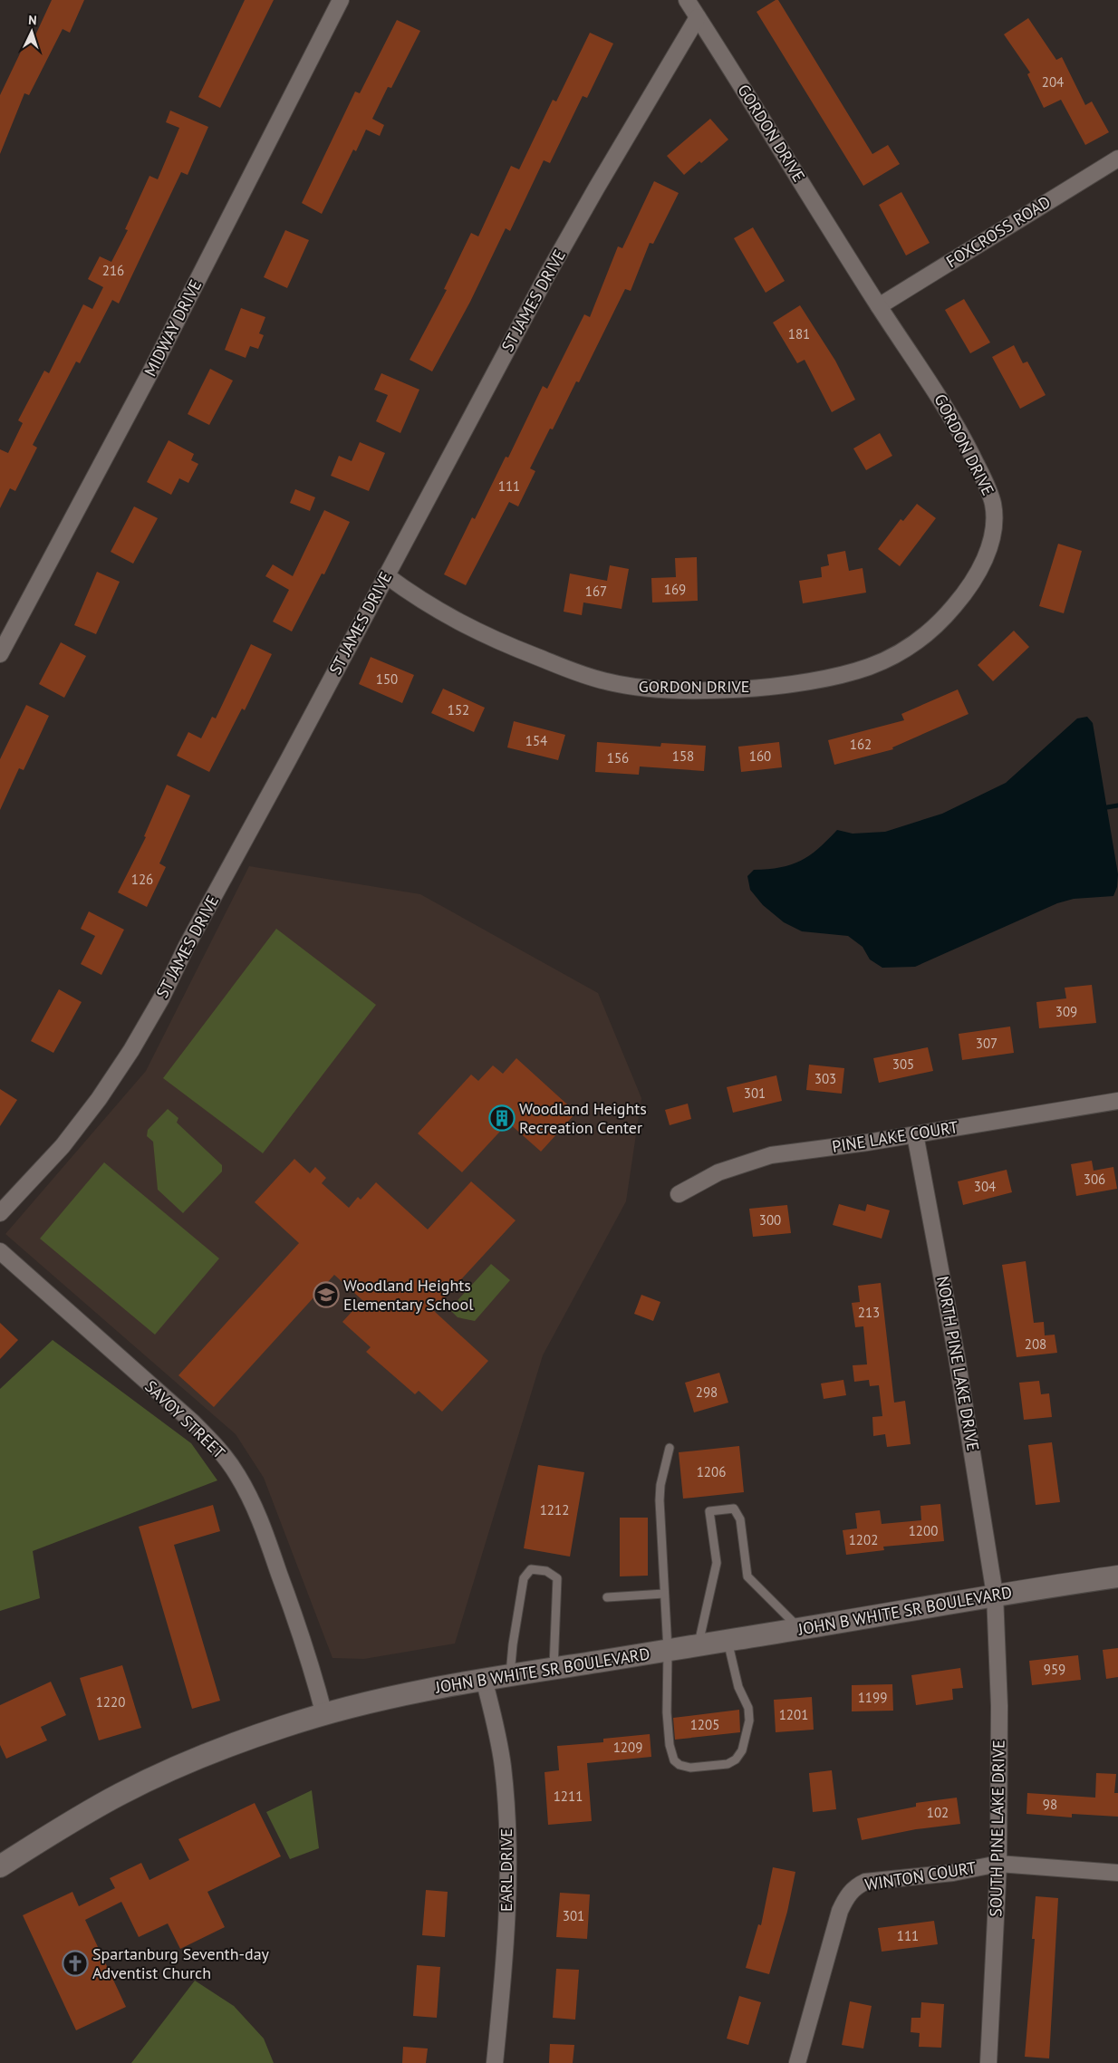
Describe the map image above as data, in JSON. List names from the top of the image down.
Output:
{
  "streets": {
    "main road": ["JOHN B WHITE SR BOULEVARD"],
    "street": [
      "GORDON DRIVE",
      "FOXCROSS ROAD",
      "ST JAMES DRIVE",
      "MIDWAY DRIVE",
      "PINE LAKE COURT",
      "NORTH PINE LAKE DRIVE",
      "SAVOY STREET",
      "SOUTH PINE LAKE DRIVE",
      "EARL DRIVE",
      "WINTON COURT"
    ]
  },
  "crossings": [
    ["GORDON DRIVE", "FOXCROSS ROAD"],
    ["GORDON DRIVE", "ST JAMES DRIVE"],
    ["PINE LAKE COURT", "NORTH PINE LAKE DRIVE"],
    ["NORTH PINE LAKE DRIVE", "JOHN B WHITE SR BOULEVARD"],
    ["NORTH PINE LAKE DRIVE", "SOUTH PINE LAKE DRIVE"],
    ["SAVOY STREET", "JOHN B WHITE SR BOULEVARD"],
    ["JOHN B WHITE SR BOULEVARD", "SOUTH PINE LAKE DRIVE"],
    ["JOHN B WHITE SR BOULEVARD", "EARL DRIVE"],
    ["SOUTH PINE LAKE DRIVE", "WINTON COURT"]
  ],
  "places": {
    "building": ["Woodland Heights Recreation Center"],
    "school or university": ["Woodland Heights Elementary School"],
    "church": ["Spartanburg Seventh-day Adventist Church"]
  },
  "house_numbers": [
    "204",
    "216",
    "181",
    "111",
    "169",
    "167",
    "150",
    "152",
    "154",
    "162",
    "158",
    "160",
    "156",
    "126",
    "309",
    "307",
    "305",
    "303",
    "301",
    "306",
    "304",
    "300",
    "213",
    "208",
    "298",
    "1206",
    "1212",
    "1200",
    "1202",
    "959",
    "1199",
    "1220",
    "1201",
    "1205",
    "1209",
    "1211",
    "98",
    "102",
    "301",
    "111"
  ],
  "north": "top"
}
